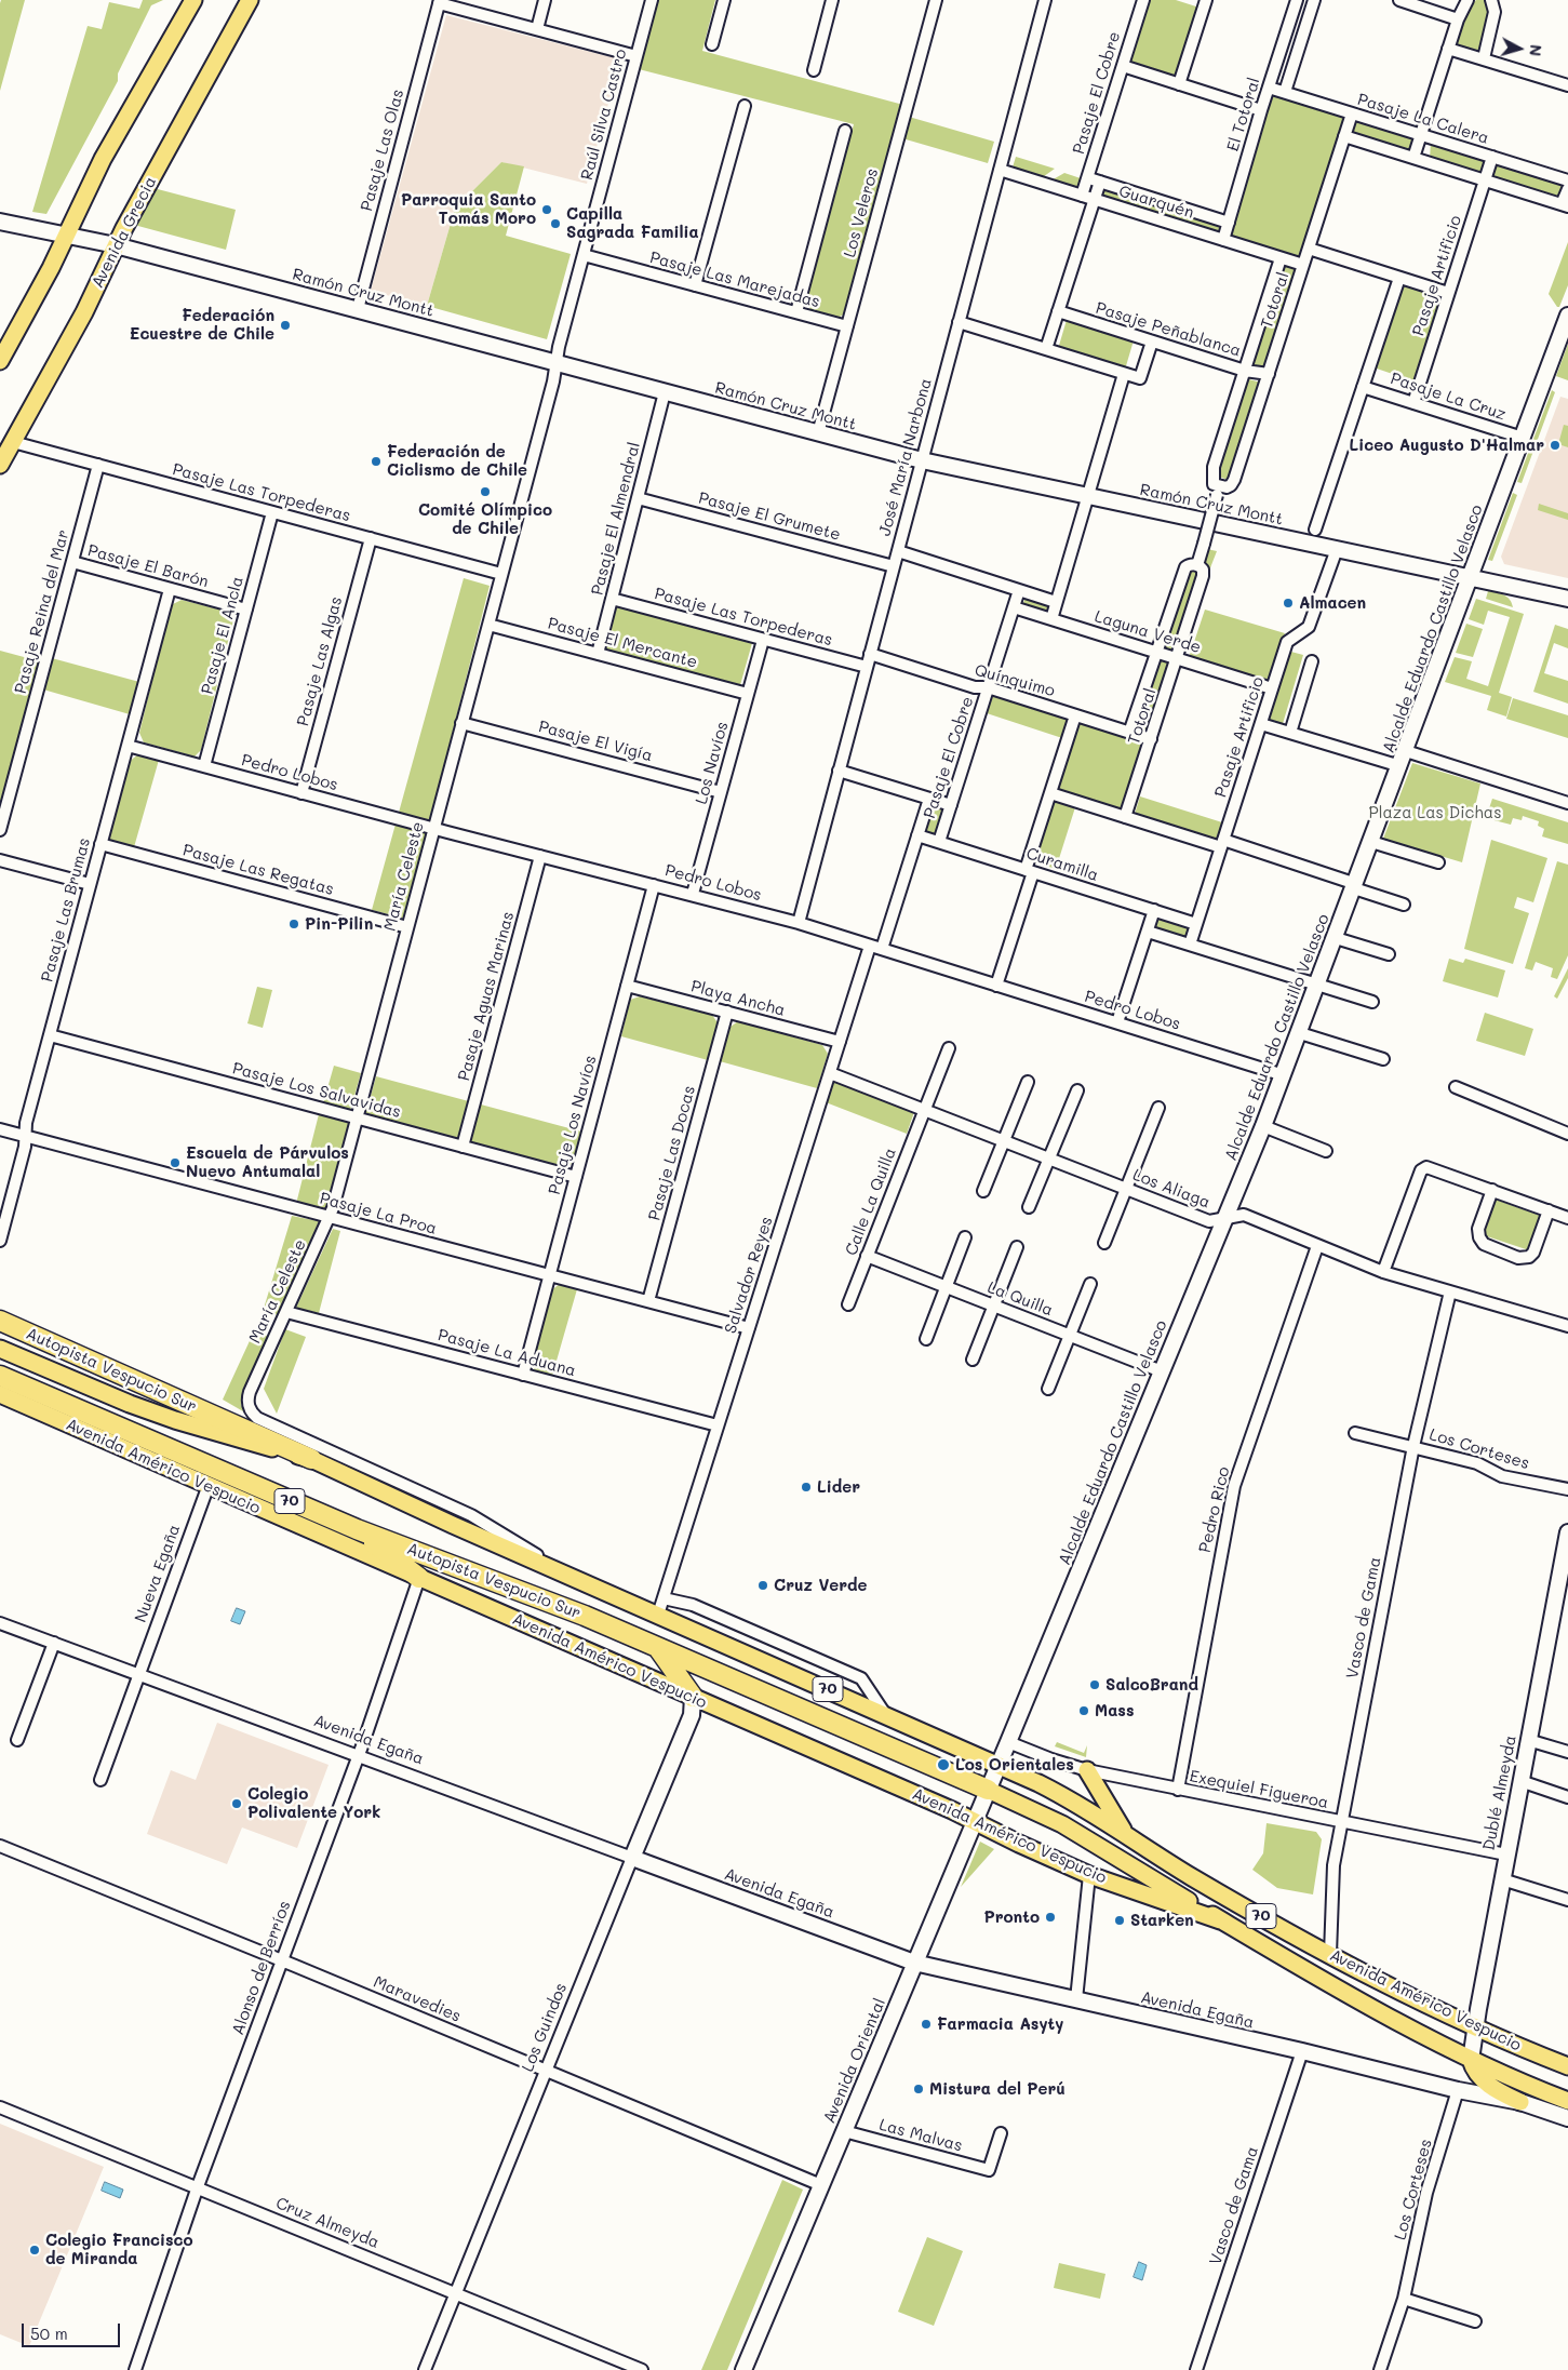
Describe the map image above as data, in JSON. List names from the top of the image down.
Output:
{
  "streets": {
    "highway": ["Autopista Vespucio Sur", "70"],
    "main road": [
      "Avenida Grecia",
      "Ramón Cruz Montt",
      "Alcalde Eduardo Castillo Velasco",
      "Avenida Américo Vespucio",
      "Avenida Egaña",
      "Dublé Almeyda",
      "Los Guindos",
      "Avenida Oriental"
    ],
    "street": [
      "Pasaje El Cobre",
      "Raúl Silva Castro",
      "El Totoral",
      "Pasaje La Calera",
      "Pasaje Las Olas",
      "Guarquén",
      "Los Veleros",
      "Pasaje Artificio",
      "Pasaje Las Marejadas",
      "Totoral",
      "Pasaje Peñablanca",
      "Pasaje La Cruz",
      "José María Narbona",
      "Pasaje Las Torpederas",
      "Pasaje El Grumete",
      "Pasaje El Almendral",
      "Pasaje El Barón",
      "Pasaje Reina del Mar",
      "Laguna Verde",
      "Pasaje El Ancla",
      "Pasaje El Mercante",
      "Pasaje Las Algas",
      "Quínquimo",
      "Pasaje El Vigía",
      "Los Navíos",
      "Pedro Lobos",
      "Curamilla",
      "Pasaje Las Regatas",
      "María Celeste",
      "Pasaje Las Brumas",
      "Pasaje Aguas Marinas",
      "Playa Ancha",
      "Pasaje Los Salvavidas",
      "Pasaje Los Navíos",
      "Pasaje Las Docas",
      "Los Aliaga",
      "Calle La Quilla",
      "Pasaje La Proa",
      "Salvador Reyes",
      "La Quilla",
      "Pasaje La Aduana",
      "Los Corteses",
      "Pedro Rico",
      "Nueva Egaña",
      "Vasco de Gama",
      "Exequiel Figueroa",
      "Alonso de Berríos",
      "Maravedies",
      "Las Malvas",
      "Cruz Almeyda"
    ]
  },
  "crossings": [
    ["Pasaje El Cobre", "Guarquén"],
    ["Pasaje El Cobre", "Laguna Verde"],
    ["Pasaje El Cobre", "Quínquimo"],
    ["Pasaje El Cobre", "Pedro Lobos"],
    ["Pasaje El Cobre", "Curamilla"],
    ["Raúl Silva Castro", "Pasaje Las Marejadas"],
    ["Raúl Silva Castro", "Ramón Cruz Montt"],
    ["Raúl Silva Castro", "María Celeste"],
    ["El Totoral", "Pasaje La Calera"],
    ["El Totoral", "Guarquén"],
    ["Pasaje La Calera", "Pasaje Artificio"],
    ["Pasaje La Calera", "Totoral"],
    ["Pasaje Las Olas", "Ramón Cruz Montt"],
    ["Guarquén", "Totoral"],
    ["Guarquén", "José María Narbona"],
    ["Los Veleros", "Pasaje Las Marejadas"],
    ["Los Veleros", "Ramón Cruz Montt"],
    ["Avenida Grecia", "Ramón Cruz Montt"],
    ["Avenida Grecia", "Pasaje Las Torpederas"],
    ["Pasaje Artificio", "Ramón Cruz Montt"],
    ["Pasaje Artificio", "Pasaje La Cruz"],
    ["Pasaje Artificio", "Laguna Verde"],
    ["Pasaje Artificio", "Curamilla"],
    ["Ramón Cruz Montt", "José María Narbona"],
    ["Ramón Cruz Montt", "Pasaje El Almendral"],
    ["Ramón Cruz Montt", "Alcalde Eduardo Castillo Velasco"],
    ["Ramón Cruz Montt", "María Celeste"],
    ["Totoral", "Pasaje Peñablanca"],
    ["Totoral", "Laguna Verde"],
    ["Totoral", "Quínquimo"],
    ["Pasaje La Cruz", "Alcalde Eduardo Castillo Velasco"],
    ["José María Narbona", "Pasaje Las Torpederas"],
    ["José María Narbona", "Pasaje El Grumete"],
    ["José María Narbona", "Quínquimo"],
    ["José María Narbona", "Pedro Lobos"],
    ["Pasaje Las Torpederas", "Pasaje El Almendral"],
    ["Pasaje Las Torpederas", "Pasaje Reina del Mar"],
    ["Pasaje Las Torpederas", "Pasaje El Ancla"],
    ["Pasaje Las Torpederas", "Pasaje Las Algas"],
    ["Pasaje Las Torpederas", "Los Navíos"],
    ["Pasaje Las Torpederas", "María Celeste"],
    ["Pasaje El Grumete", "Pasaje El Almendral"],
    ["Pasaje El Almendral", "Pasaje El Mercante"],
    ["Pasaje El Barón", "Pasaje Reina del Mar"],
    ["Pasaje El Barón", "Pasaje El Ancla"],
    ["Pasaje El Barón", "Pasaje Las Brumas"],
    ["Alcalde Eduardo Castillo Velasco", "Pedro Lobos"],
    ["Alcalde Eduardo Castillo Velasco", "Los Aliaga"],
    ["Alcalde Eduardo Castillo Velasco", "La Quilla"],
    ["Alcalde Eduardo Castillo Velasco", "Avenida Américo Vespucio"],
    ["Alcalde Eduardo Castillo Velasco", "Exequiel Figueroa"],
    ["Alcalde Eduardo Castillo Velasco", "Avenida Oriental"],
    ["Pasaje El Ancla", "Pedro Lobos"],
    ["Pasaje El Mercante", "Los Navíos"],
    ["Pasaje El Mercante", "María Celeste"],
    ["Pasaje Las Algas", "Pedro Lobos"],
    ["Pasaje El Vigía", "Los Navíos"],
    ["Pasaje El Vigía", "María Celeste"],
    ["Los Navíos", "Pedro Lobos"],
    ["Pedro Lobos", "María Celeste"],
    ["Pedro Lobos", "Pasaje Las Brumas"],
    ["Pedro Lobos", "Pasaje Aguas Marinas"],
    ["Pedro Lobos", "Pasaje Los Navíos"],
    ["Pedro Lobos", "Salvador Reyes"],
    ["Pasaje Las Regatas", "María Celeste"],
    ["Pasaje Las Regatas", "Pasaje Las Brumas"],
    ["María Celeste", "Pasaje Los Salvavidas"],
    ["María Celeste", "Pasaje La Proa"],
    ["María Celeste", "Pasaje La Aduana"],
    ["María Celeste", "Avenida Américo Vespucio"],
    ["Pasaje Las Brumas", "Pasaje Los Salvavidas"],
    ["Pasaje Las Brumas", "Pasaje La Proa"],
    ["Pasaje Aguas Marinas", "Pasaje Los Salvavidas"],
    ["Playa Ancha", "Pasaje Los Navíos"],
    ["Playa Ancha", "Pasaje Las Docas"],
    ["Playa Ancha", "Salvador Reyes"],
    ["Pasaje Los Salvavidas", "Pasaje Los Navíos"],
    ["Pasaje Los Navíos", "Pasaje La Proa"],
    ["Pasaje Los Navíos", "Pasaje La Aduana"],
    ["Pasaje Las Docas", "Pasaje La Proa"],
    ["Los Aliaga", "Calle La Quilla"],
    ["Los Aliaga", "Salvador Reyes"],
    ["Los Aliaga", "Pedro Rico"],
    ["Los Aliaga", "Vasco de Gama"],
    ["Calle La Quilla", "La Quilla"],
    ["Pasaje La Proa", "Salvador Reyes"],
    ["Salvador Reyes", "Pasaje La Aduana"],
    ["Salvador Reyes", "Avenida Américo Vespucio"],
    ["Autopista Vespucio Sur", "Avenida Américo Vespucio"],
    ["Autopista Vespucio Sur", "Avenida Oriental"],
    ["Los Corteses", "Vasco de Gama"],
    ["Los Corteses", "Avenida Egaña"],
    ["Avenida Américo Vespucio", "Nueva Egaña"],
    ["Avenida Américo Vespucio", "Vasco de Gama"],
    ["Avenida Américo Vespucio", "Dublé Almeyda"],
    ["Avenida Américo Vespucio", "Alonso de Berríos"],
    ["Avenida Américo Vespucio", "Los Guindos"],
    ["Avenida Américo Vespucio", "Avenida Oriental"],
    ["Pedro Rico", "Exequiel Figueroa"],
    ["Nueva Egaña", "Avenida Egaña"],
    ["Vasco de Gama", "Avenida Egaña"],
    ["Vasco de Gama", "Exequiel Figueroa"],
    ["Avenida Egaña", "Alonso de Berríos"],
    ["Avenida Egaña", "Los Guindos"],
    ["Avenida Egaña", "Avenida Oriental"],
    ["Exequiel Figueroa", "Dublé Almeyda"],
    ["Alonso de Berríos", "Maravedies"],
    ["Alonso de Berríos", "Cruz Almeyda"],
    ["Maravedies", "Los Guindos"],
    ["Maravedies", "Avenida Oriental"],
    ["Los Guindos", "Cruz Almeyda"],
    ["Avenida Oriental", "Las Malvas"]
  ],
  "parks": ["Plaza Las Dichas"],
  "places": [
    "Parroquia Santo Tomás Moro",
    "Capilla Sagrada Familia",
    "Federación Ecuestre de Chile",
    "Liceo Augusto D'Halmar",
    "Federación de Ciclismo de Chile",
    "Comité Olímpico de Chile",
    "Almacen",
    "Pin-Pilin",
    "Escuela de Párvulos Nuevo Antumalal",
    "Lider",
    "Cruz Verde",
    "SalcoBrand",
    "Mass",
    "Los Orientales",
    "Colegio Polivalente York",
    "Pronto",
    "Starken",
    "Farmacia Asyty",
    "Mistura del Perú",
    "Colegio Francisco de Miranda"
  ],
  "scale_bar": "50 m",
  "north": "right"
}
